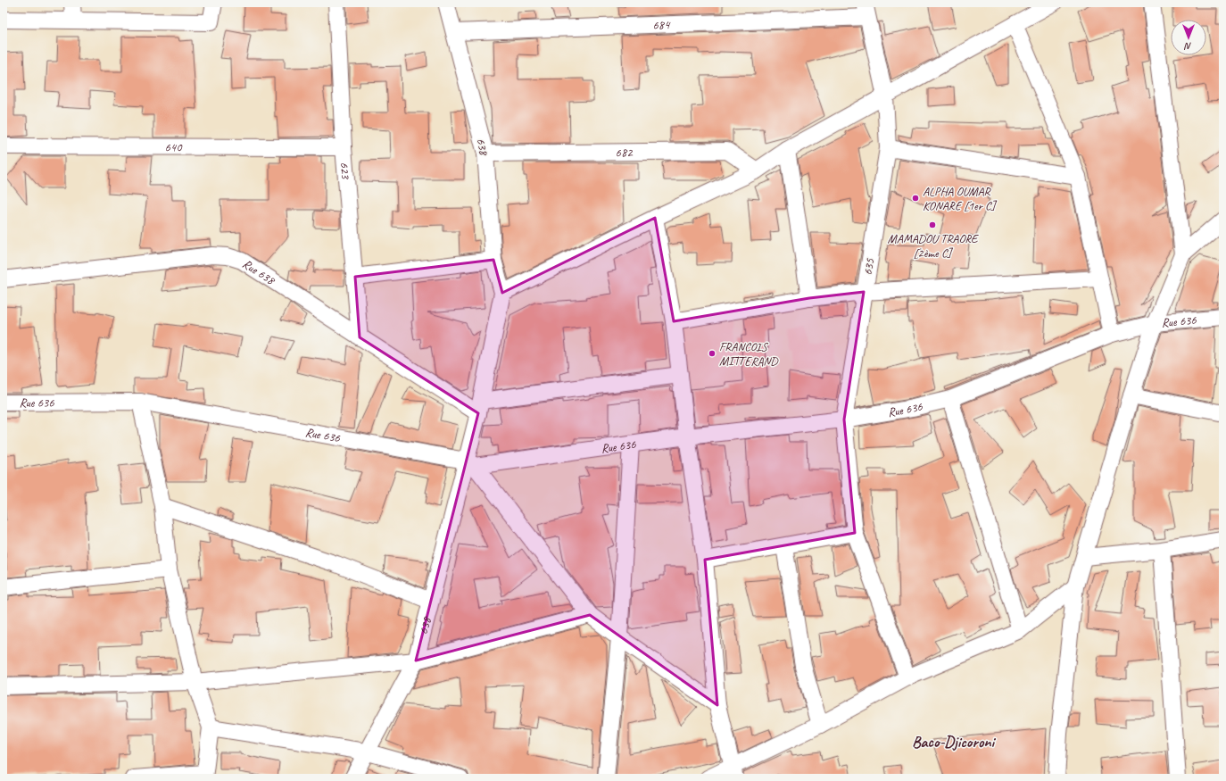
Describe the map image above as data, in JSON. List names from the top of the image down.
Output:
{
  "streets": {
    "street": [
      "684",
      "640",
      "638",
      "682",
      "623",
      "635",
      "Rue 638",
      "Rue 636"
    ]
  },
  "crossings": [
    ["684", "638"],
    ["684", "635"],
    ["640", "623"],
    ["638", "682"],
    ["638", "Rue 638"],
    ["638", "Rue 636"],
    ["623", "Rue 638"],
    ["635", "Rue 636"]
  ],
  "districts": ["Baco-Djicoroni"],
  "places": ["ALPHA OUMAR KONARE [1er C]", "MAMADOU TRAORE [2ème C]", "FRANCOIS MITTERAND"],
  "north": "bottom"
}
